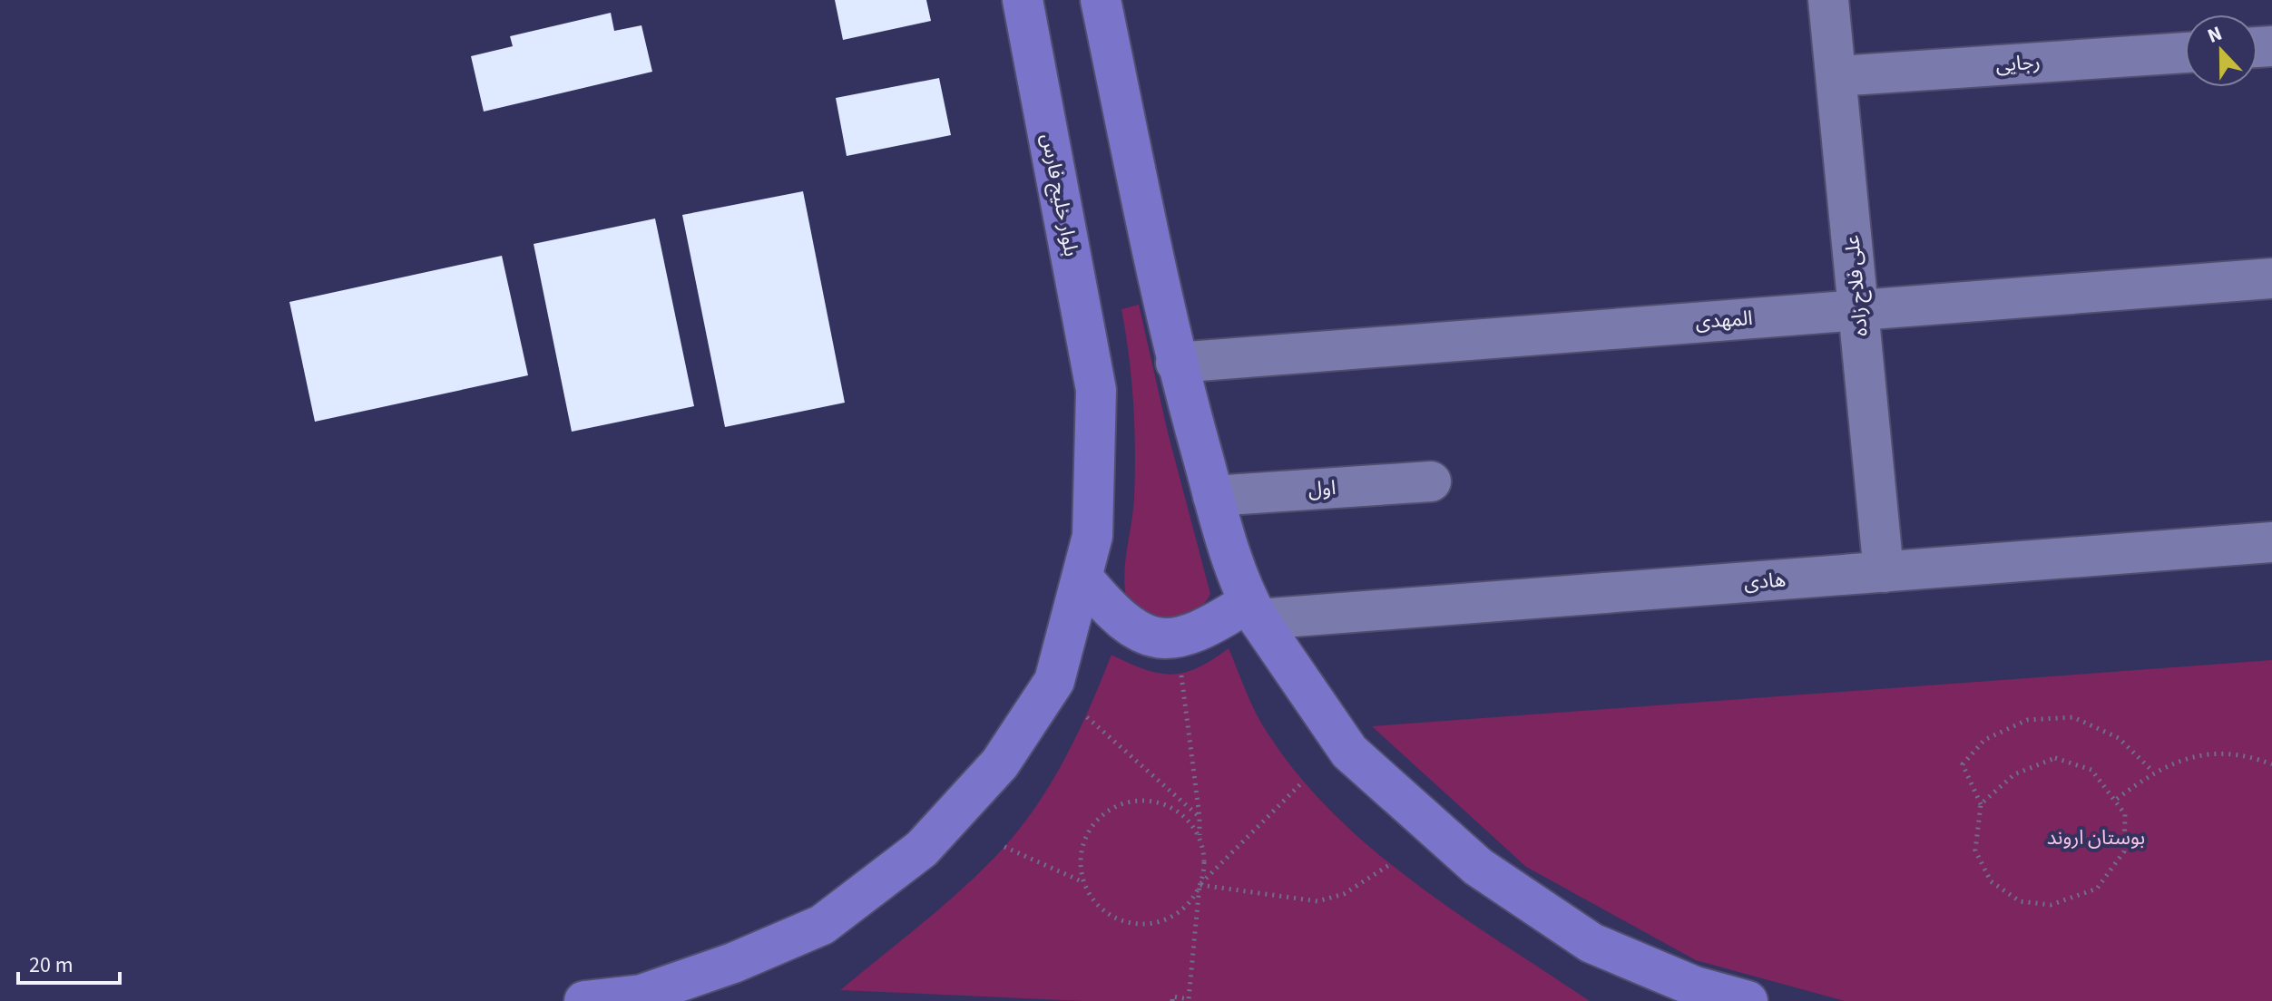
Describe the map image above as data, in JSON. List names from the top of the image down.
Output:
{
  "streets": {
    "main road": ["بلوار خلیج فارس"],
    "street": [
      "رجایی",
      "علی فلاح زاده",
      "المهدی",
      "اول",
      "هادی"
    ]
  },
  "crossings": [
    ["رجایی", "علی فلاح زاده"],
    ["علی فلاح زاده", "المهدی"],
    ["علی فلاح زاده", "هادی"]
  ],
  "parks": ["بوستان اروند"],
  "scale_bar": "20 m",
  "north": "top"
}
